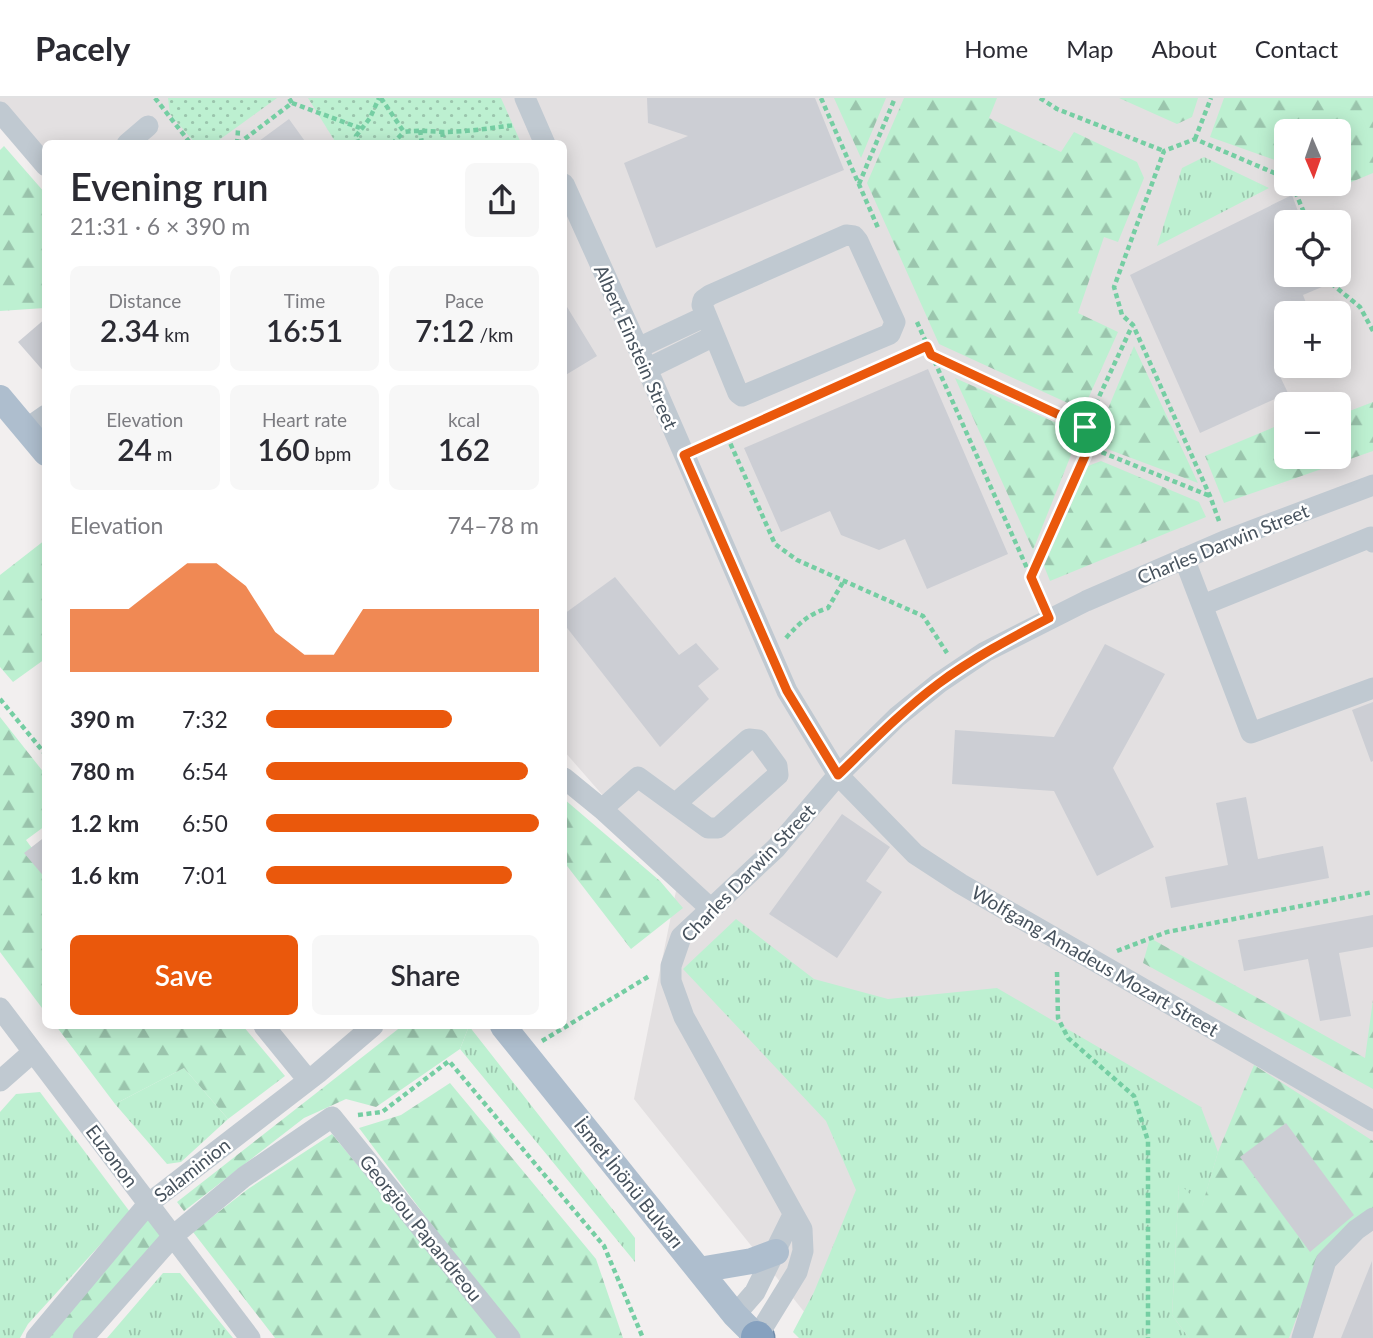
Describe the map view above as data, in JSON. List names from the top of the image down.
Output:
{
  "streets": {
    "main road": ["İsmet İnönü Bulvarı"],
    "street": [
      "Albert Einstein Street",
      "Charles Darwin Street",
      "Wolfgang Amadeus Mozart Street",
      "Euzonon",
      "Salaminion",
      "Georgiou Papandreou"
    ]
  },
  "crossings": [
    ["Albert Einstein Street", "Charles Darwin Street"],
    ["Albert Einstein Street", "Wolfgang Amadeus Mozart Street"],
    ["Charles Darwin Street", "Wolfgang Amadeus Mozart Street"],
    ["Euzonon", "Salaminion"],
    ["Salaminion", "Georgiou Papandreou"]
  ],
  "north": "bottom",
  "page": {
    "header": "Pacely",
    "nav": [
      "Home",
      "Map",
      "About",
      "Contact"
    ],
    "map_buttons": ["+", "−"],
    "heading": ["Evening run", "21:31 · 6 × 390 m"],
    "stats": [
      ["Distance", "2.34 km"],
      ["Time", "16:51"],
      ["Pace", "7:12 /km"],
      ["Elevation", "24 m"],
      ["Heart rate", "160 bpm"],
      ["kcal", "162"]
    ],
    "chart": ["Elevation", "74–78 m"],
    "list": [
      {
        "name": "390 m",
        "note": "7:32"
      },
      {
        "name": "780 m",
        "note": "6:54"
      },
      {
        "name": "1.2 km",
        "note": "6:50"
      },
      {
        "name": "1.6 km",
        "note": "7:01"
      }
    ],
    "buttons": ["Save", "Share"]
  }
}
